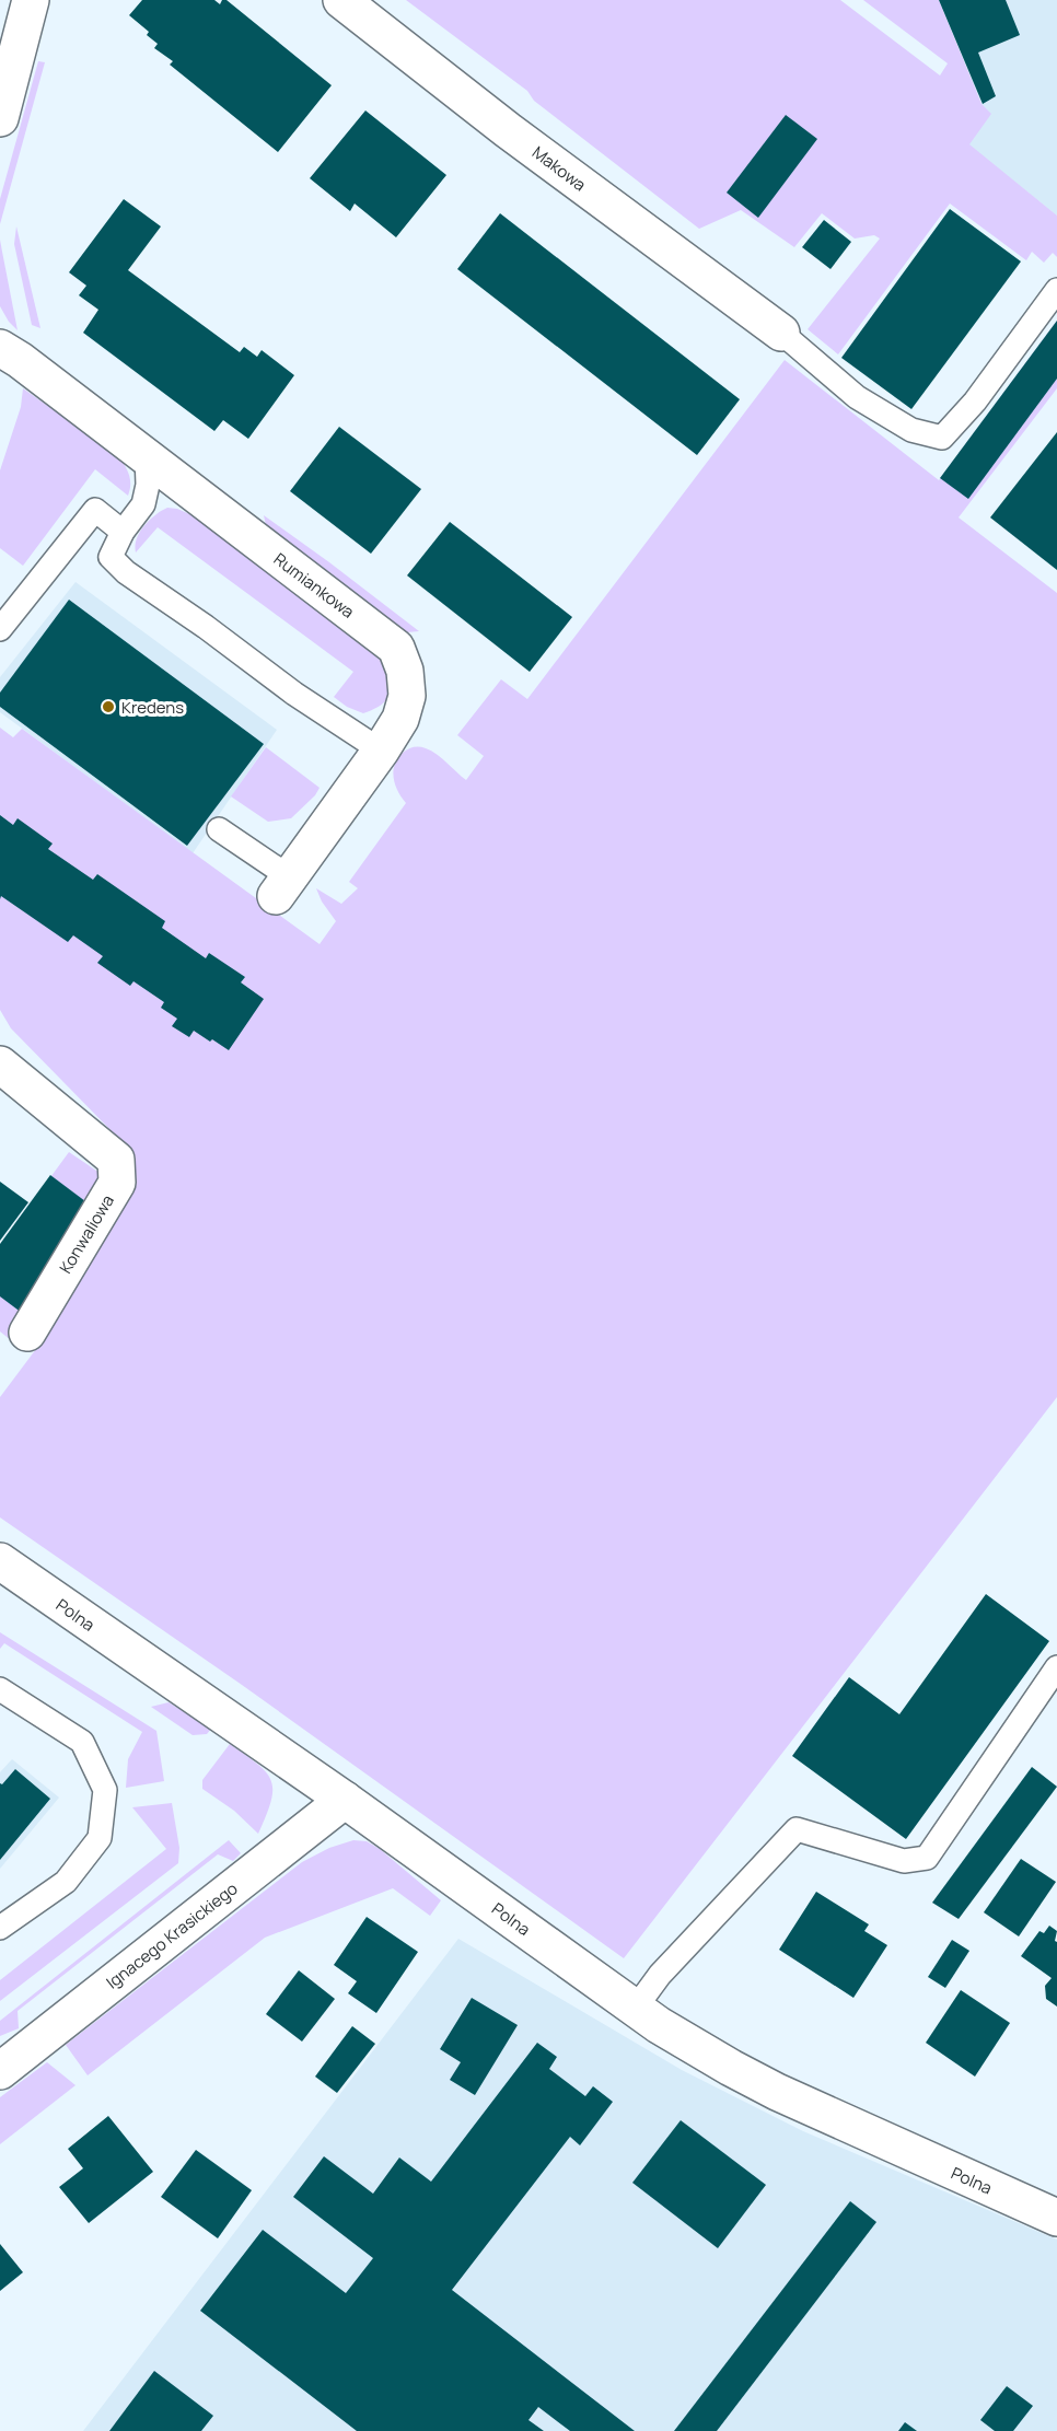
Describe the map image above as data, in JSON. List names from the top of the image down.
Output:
{
  "streets": {
    "street": [
      "Makowa",
      "Rumiankowa",
      "Konwaliowa",
      "Polna",
      "Ignacego Krasickiego"
    ]
  },
  "crossings": [
    ["Polna", "Ignacego Krasickiego"]
  ],
  "places": ["Kredens"]
}
